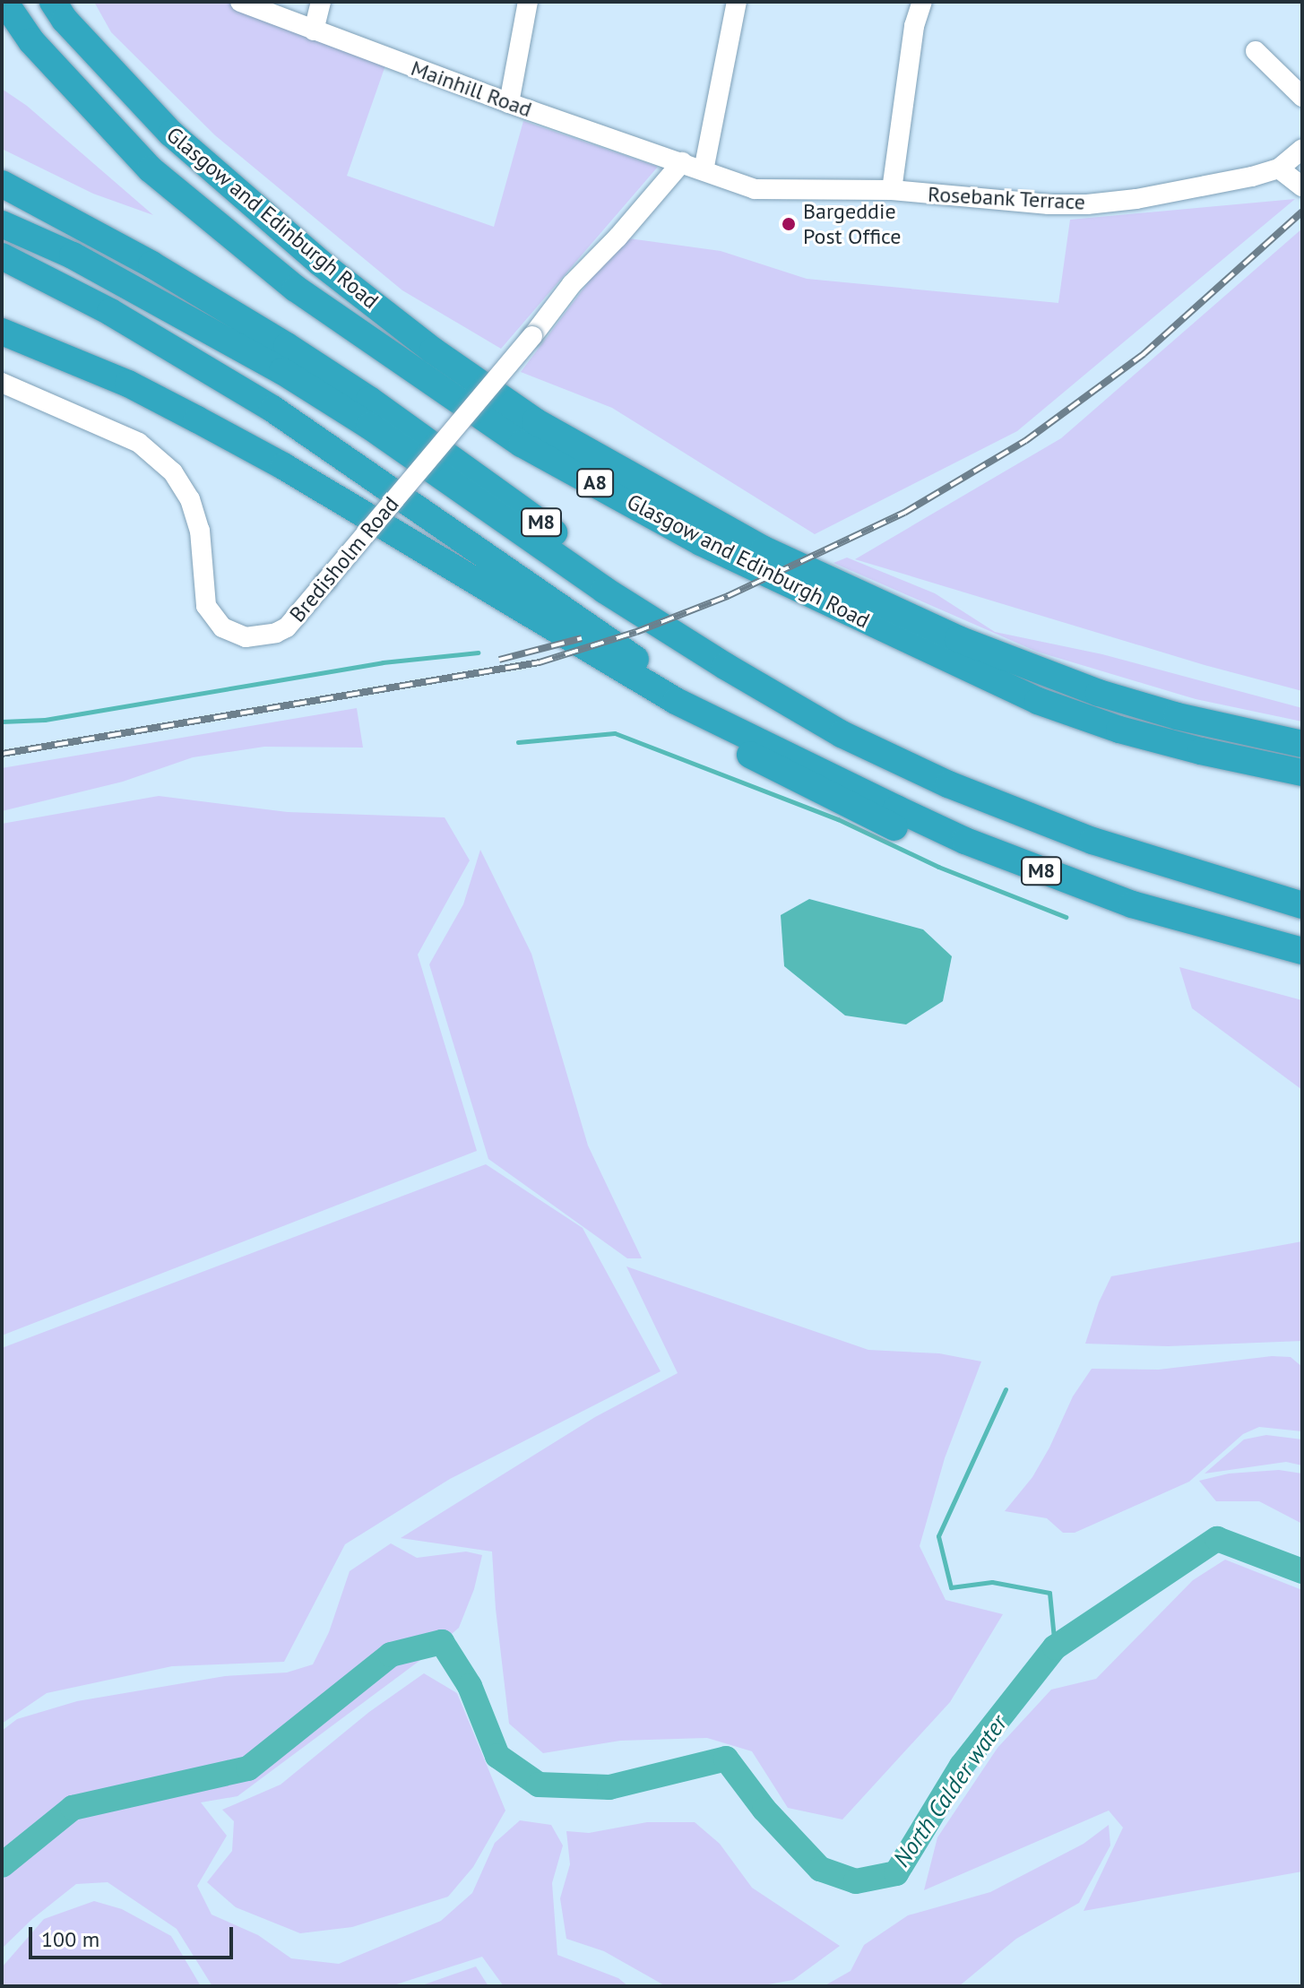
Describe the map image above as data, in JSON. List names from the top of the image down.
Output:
{
  "streets": {
    "highway": ["Glasgow and Edinburgh Road", "A8", "M8"],
    "street": ["Mainhill Road", "Rosebank Terrace", "Bredisholm Road"]
  },
  "crossings": [
    ["Mainhill Road", "Rosebank Terrace"],
    ["Mainhill Road", "Bredisholm Road"]
  ],
  "water": ["North Calder water"],
  "places": ["Bargeddie Post Office"],
  "scale_bar": "100 m"
}
